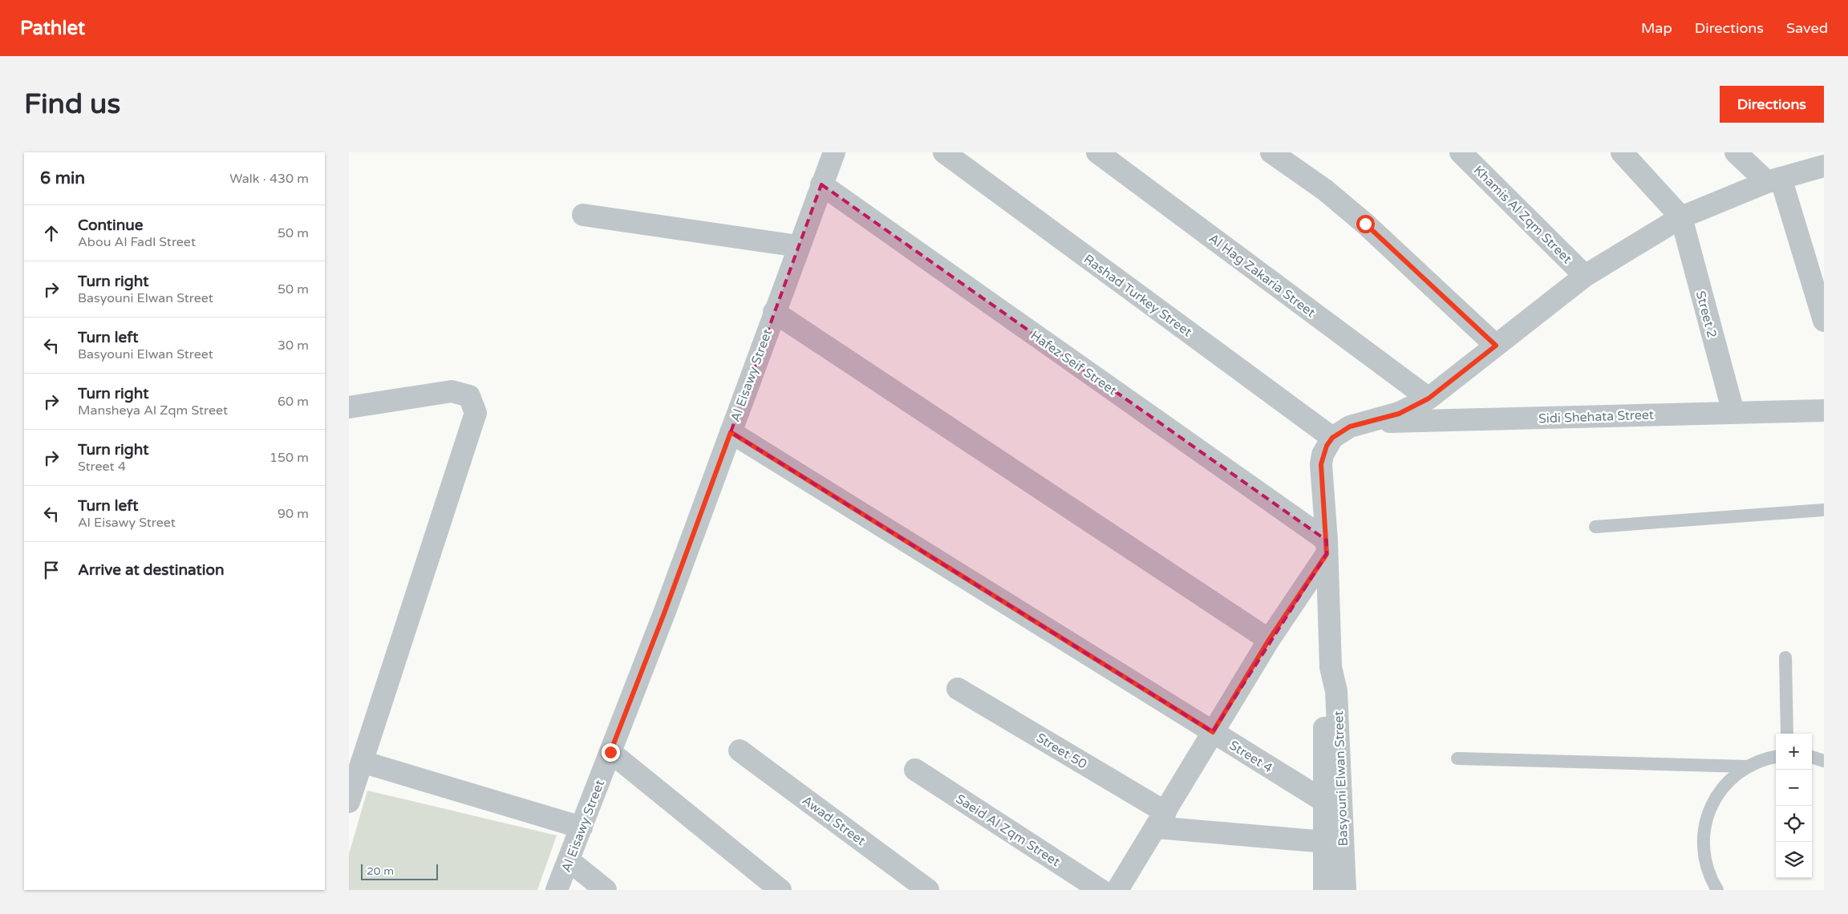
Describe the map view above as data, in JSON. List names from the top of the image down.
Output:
{
  "streets": {
    "street": [
      "Khamis Al Zqm Street",
      "Al Hag Zakaria Street",
      "Rashad Turkey Street",
      "Street 2",
      "Hafez Seif Street",
      "Al Eisawy Street",
      "Sidi Shehata Street",
      "Street 50",
      "Street 4",
      "Basyouni Elwan Street",
      "Awad Street",
      "Saeid Al Zqm Street"
    ]
  },
  "crossings": [
    ["Khamis Al Zqm Street", "Basyouni Elwan Street"],
    ["Al Hag Zakaria Street", "Basyouni Elwan Street"],
    ["Rashad Turkey Street", "Basyouni Elwan Street"],
    ["Street 2", "Sidi Shehata Street"],
    ["Street 2", "Basyouni Elwan Street"],
    ["Hafez Seif Street", "Al Eisawy Street"],
    ["Hafez Seif Street", "Basyouni Elwan Street"],
    ["Al Eisawy Street", "Street 4"],
    ["Sidi Shehata Street", "Basyouni Elwan Street"],
    ["Street 4", "Basyouni Elwan Street"]
  ],
  "scale_bar": "20 m",
  "page": {
    "header": "Pathlet",
    "nav": ["Map", "Directions", "Saved"],
    "buttons": "Directions",
    "title": "Find us",
    "heading": ["6 min", "Walk · 430 m"],
    "list": [
      ["Continue", "Abou Al Fadl Street", "50 m"],
      ["Turn right", "Basyouni Elwan Street", "50 m"],
      ["Turn left", "Basyouni Elwan Street", "30 m"],
      ["Turn right", "Mansheya Al Zqm Street", "60 m"],
      ["Turn right", "Street 4", "150 m"],
      ["Turn left", "Al Eisawy Street", "90 m"],
      "Arrive at destination"
    ],
    "map_buttons": ["+", "−"],
    "scale": "20 m"
  }
}
